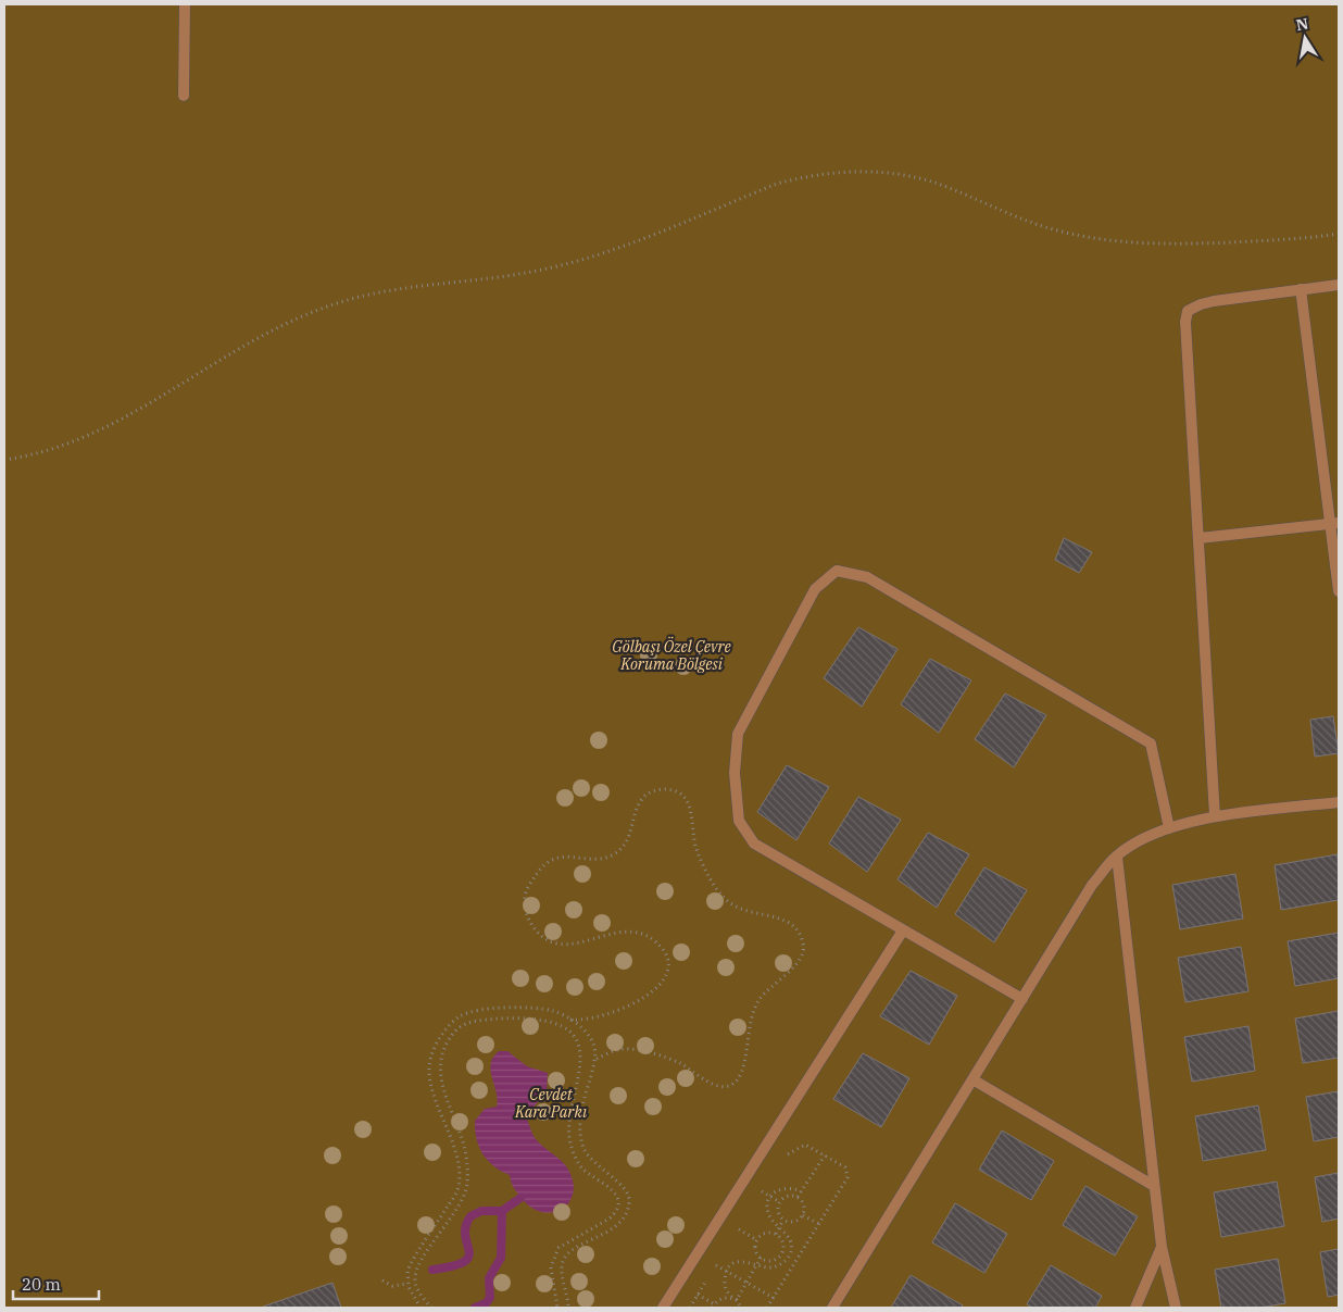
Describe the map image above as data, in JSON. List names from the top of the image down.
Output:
{
  "parks": ["Gölbaşı Özel Çevre Koruma Bölgesi", "Cevdet Kara Parkı"],
  "scale_bar": "20 m",
  "north": "top"
}
